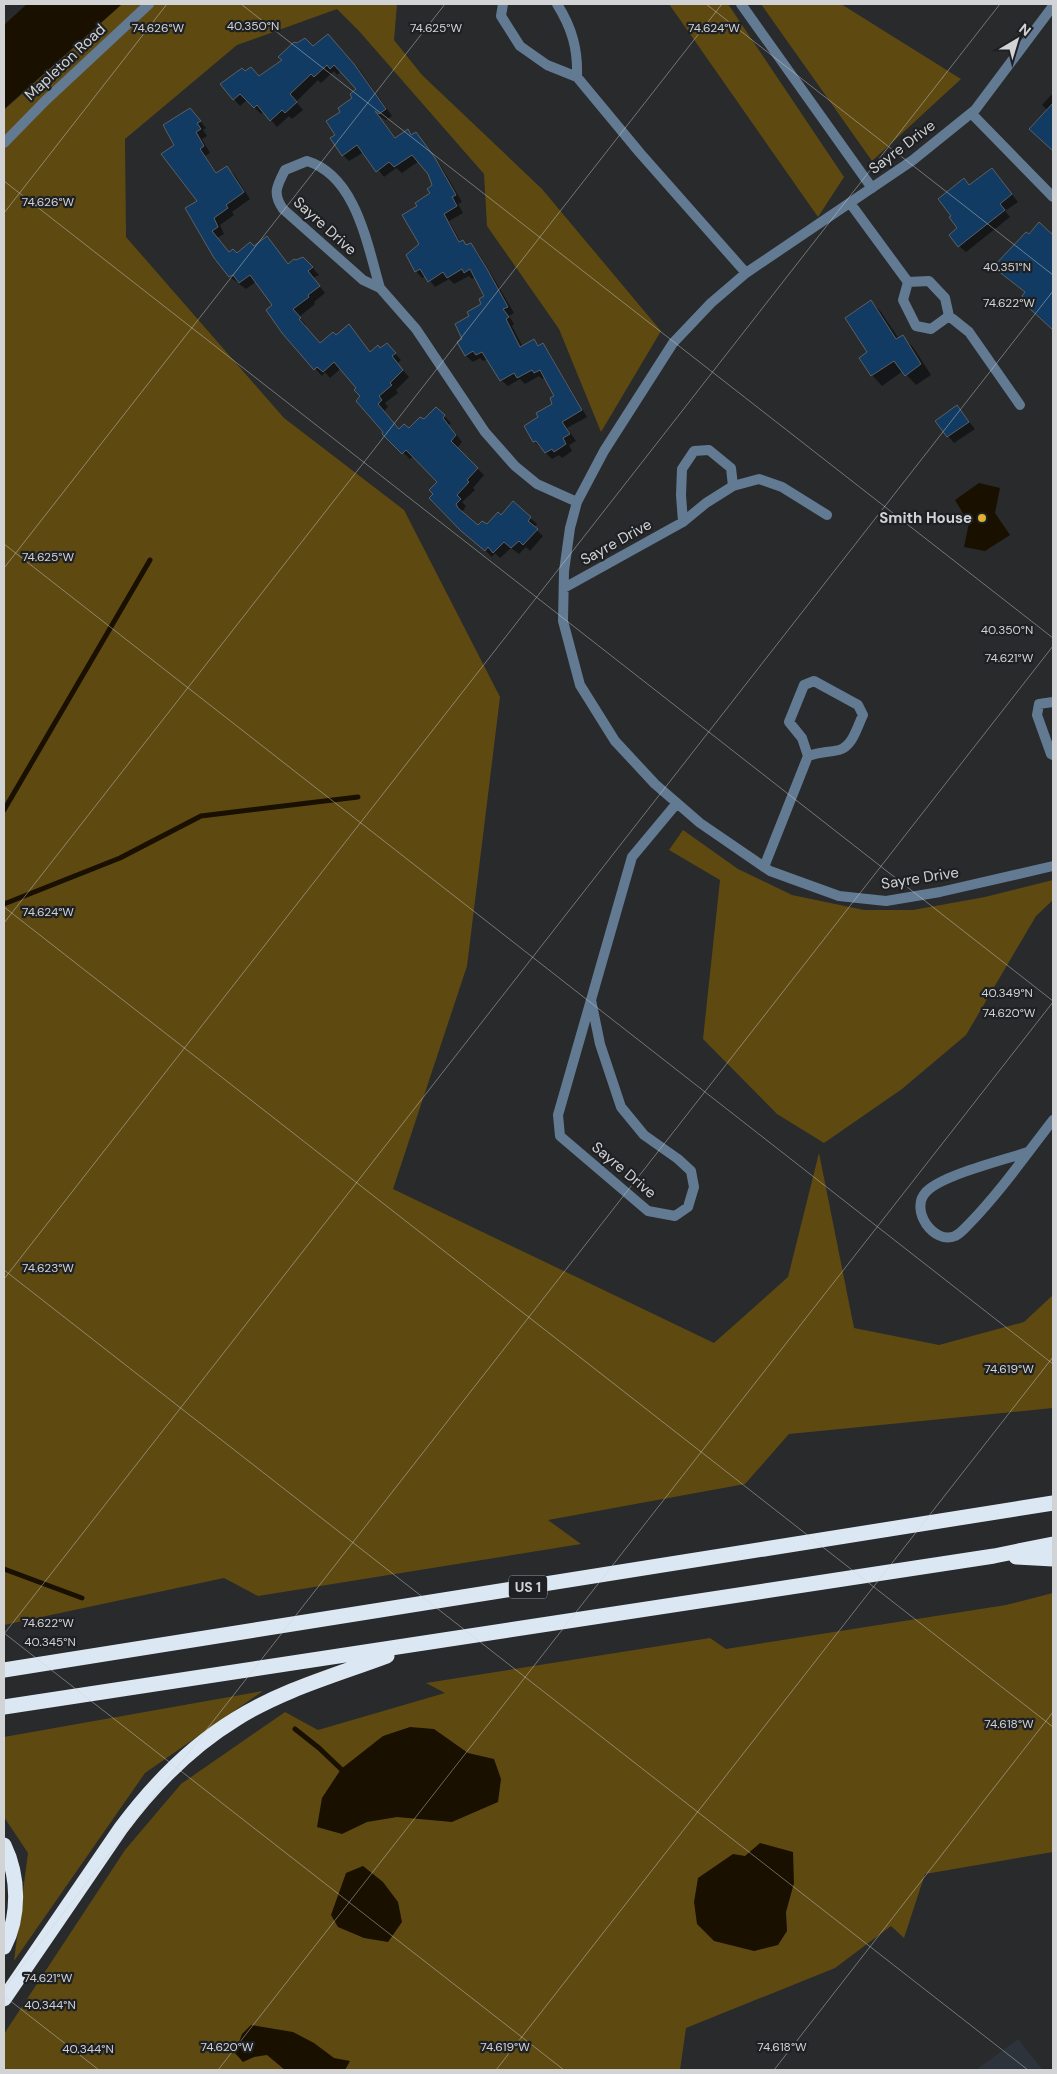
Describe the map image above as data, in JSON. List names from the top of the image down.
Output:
{
  "streets": {
    "highway": ["US 1"],
    "street": ["Mapleton Road", "Sayre Drive"]
  },
  "places": ["Smith House"],
  "north": "top right",
  "coordinates": [
    "40.350°N",
    "74.626°W",
    "74.625°W",
    "74.624°W",
    "40.351°N",
    "74.622°W",
    "74.621°W",
    "40.349°N",
    "74.620°W",
    "74.623°W",
    "74.619°W",
    "40.345°N",
    "74.618°W",
    "40.344°N"
  ]
}
